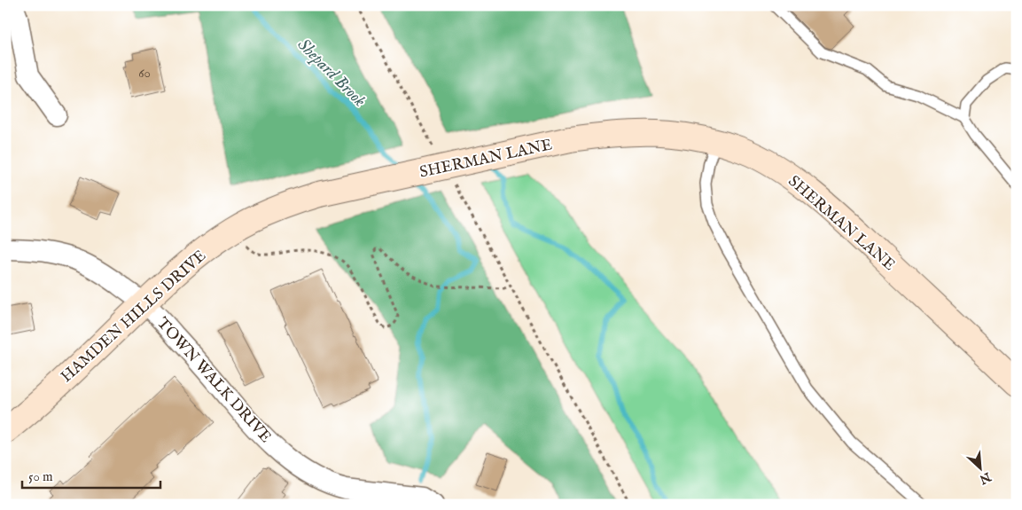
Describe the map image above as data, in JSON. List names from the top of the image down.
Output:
{
  "streets": {
    "street": ["SHERMAN LANE", "HAMDEN HILLS DRIVE", "TOWN WALK DRIVE"]
  },
  "crossings": [
    ["SHERMAN LANE", "HAMDEN HILLS DRIVE"],
    ["HAMDEN HILLS DRIVE", "TOWN WALK DRIVE"]
  ],
  "water": ["Shepard Brook"],
  "house_numbers": ["60"],
  "scale_bar": "50 m",
  "north": "bottom right"
}
